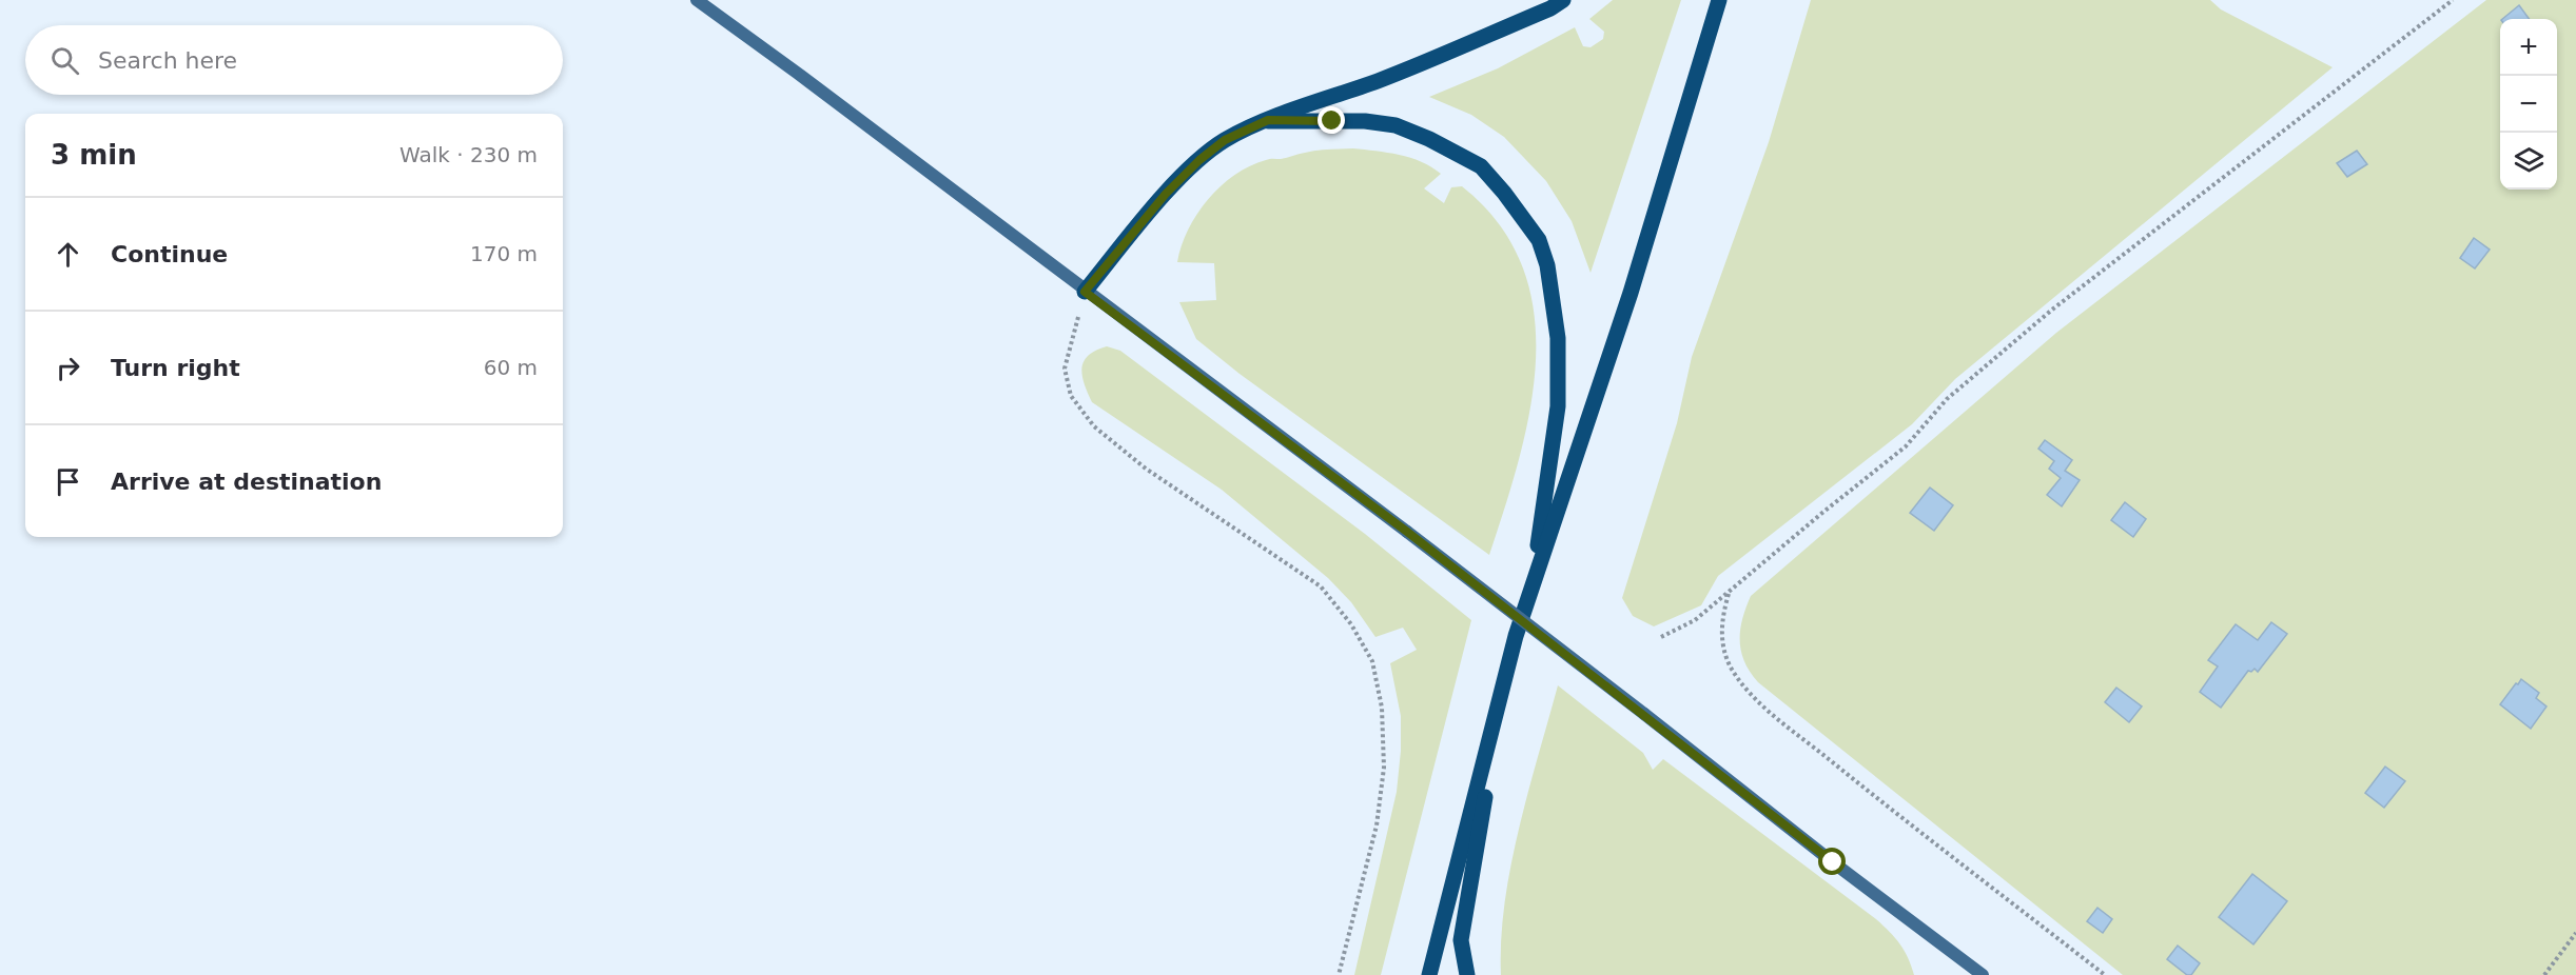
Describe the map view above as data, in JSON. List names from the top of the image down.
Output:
{
  "page": {
    "map_buttons": ["+", "−"],
    "search": "Search here",
    "heading": ["3 min", "Walk · 230 m"],
    "list": [
      ["Continue", "170 m"],
      ["Turn right", "60 m"],
      "Arrive at destination"
    ]
  }
}
